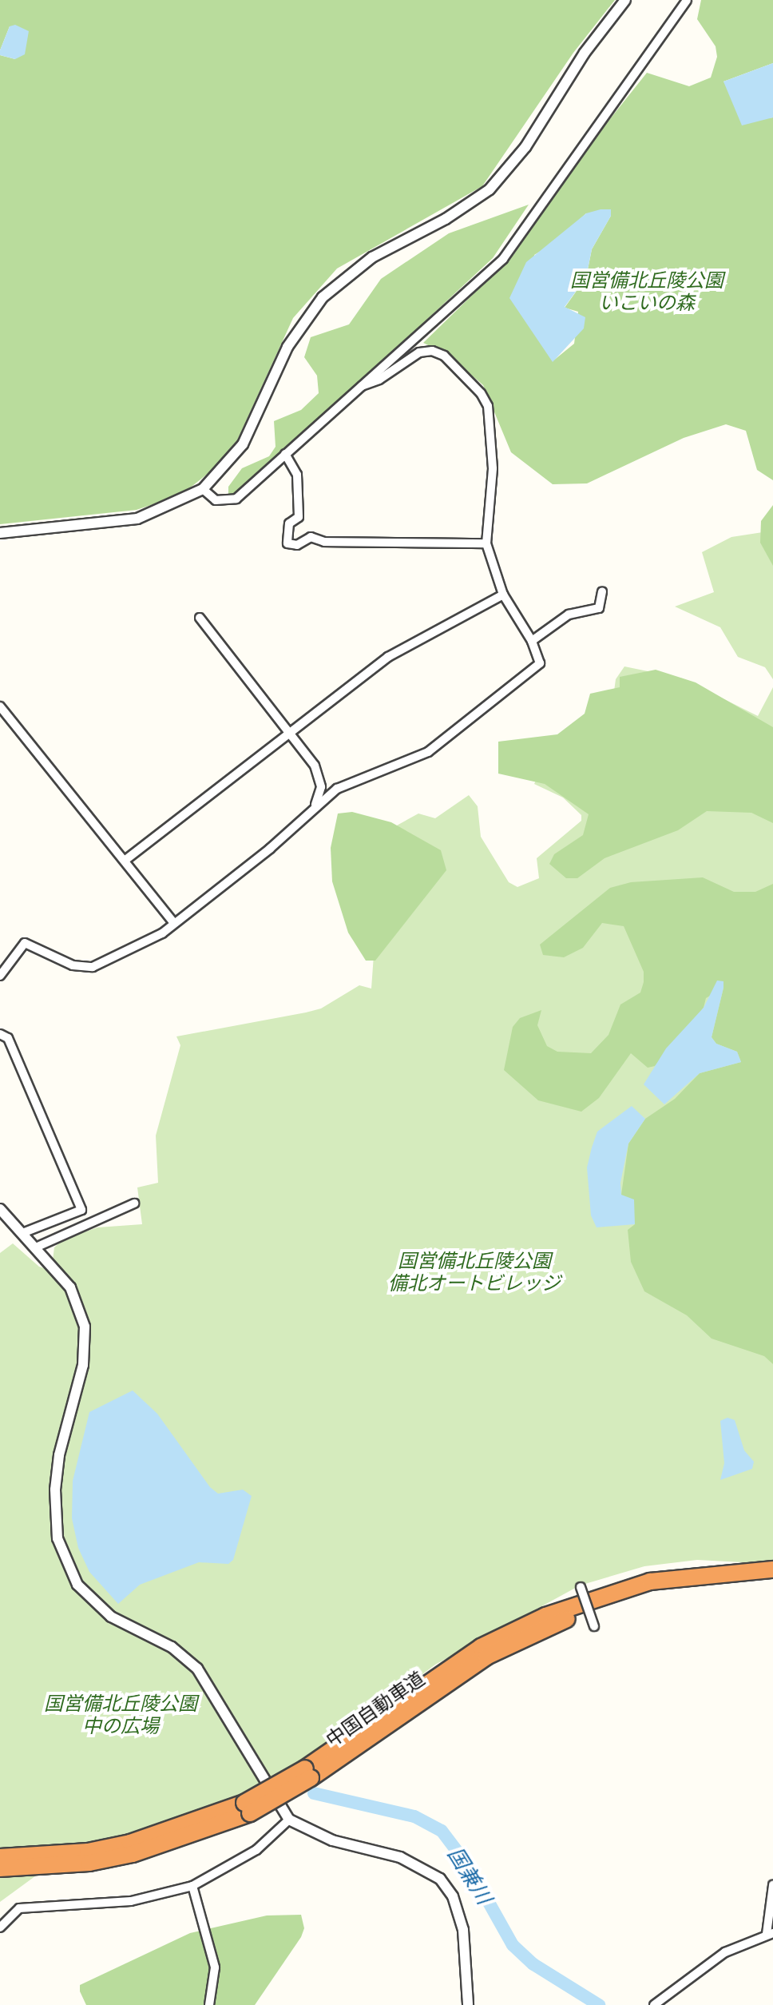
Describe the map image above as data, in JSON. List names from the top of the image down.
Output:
{
  "streets": {
    "highway": ["中国自動車道"]
  },
  "water": ["国兼川"],
  "parks": ["国営備北丘陵公園 いこいの森", "国営備北丘陵公園 備北オートビレッジ", "国営備北丘陵公園 中の広場"]
}
